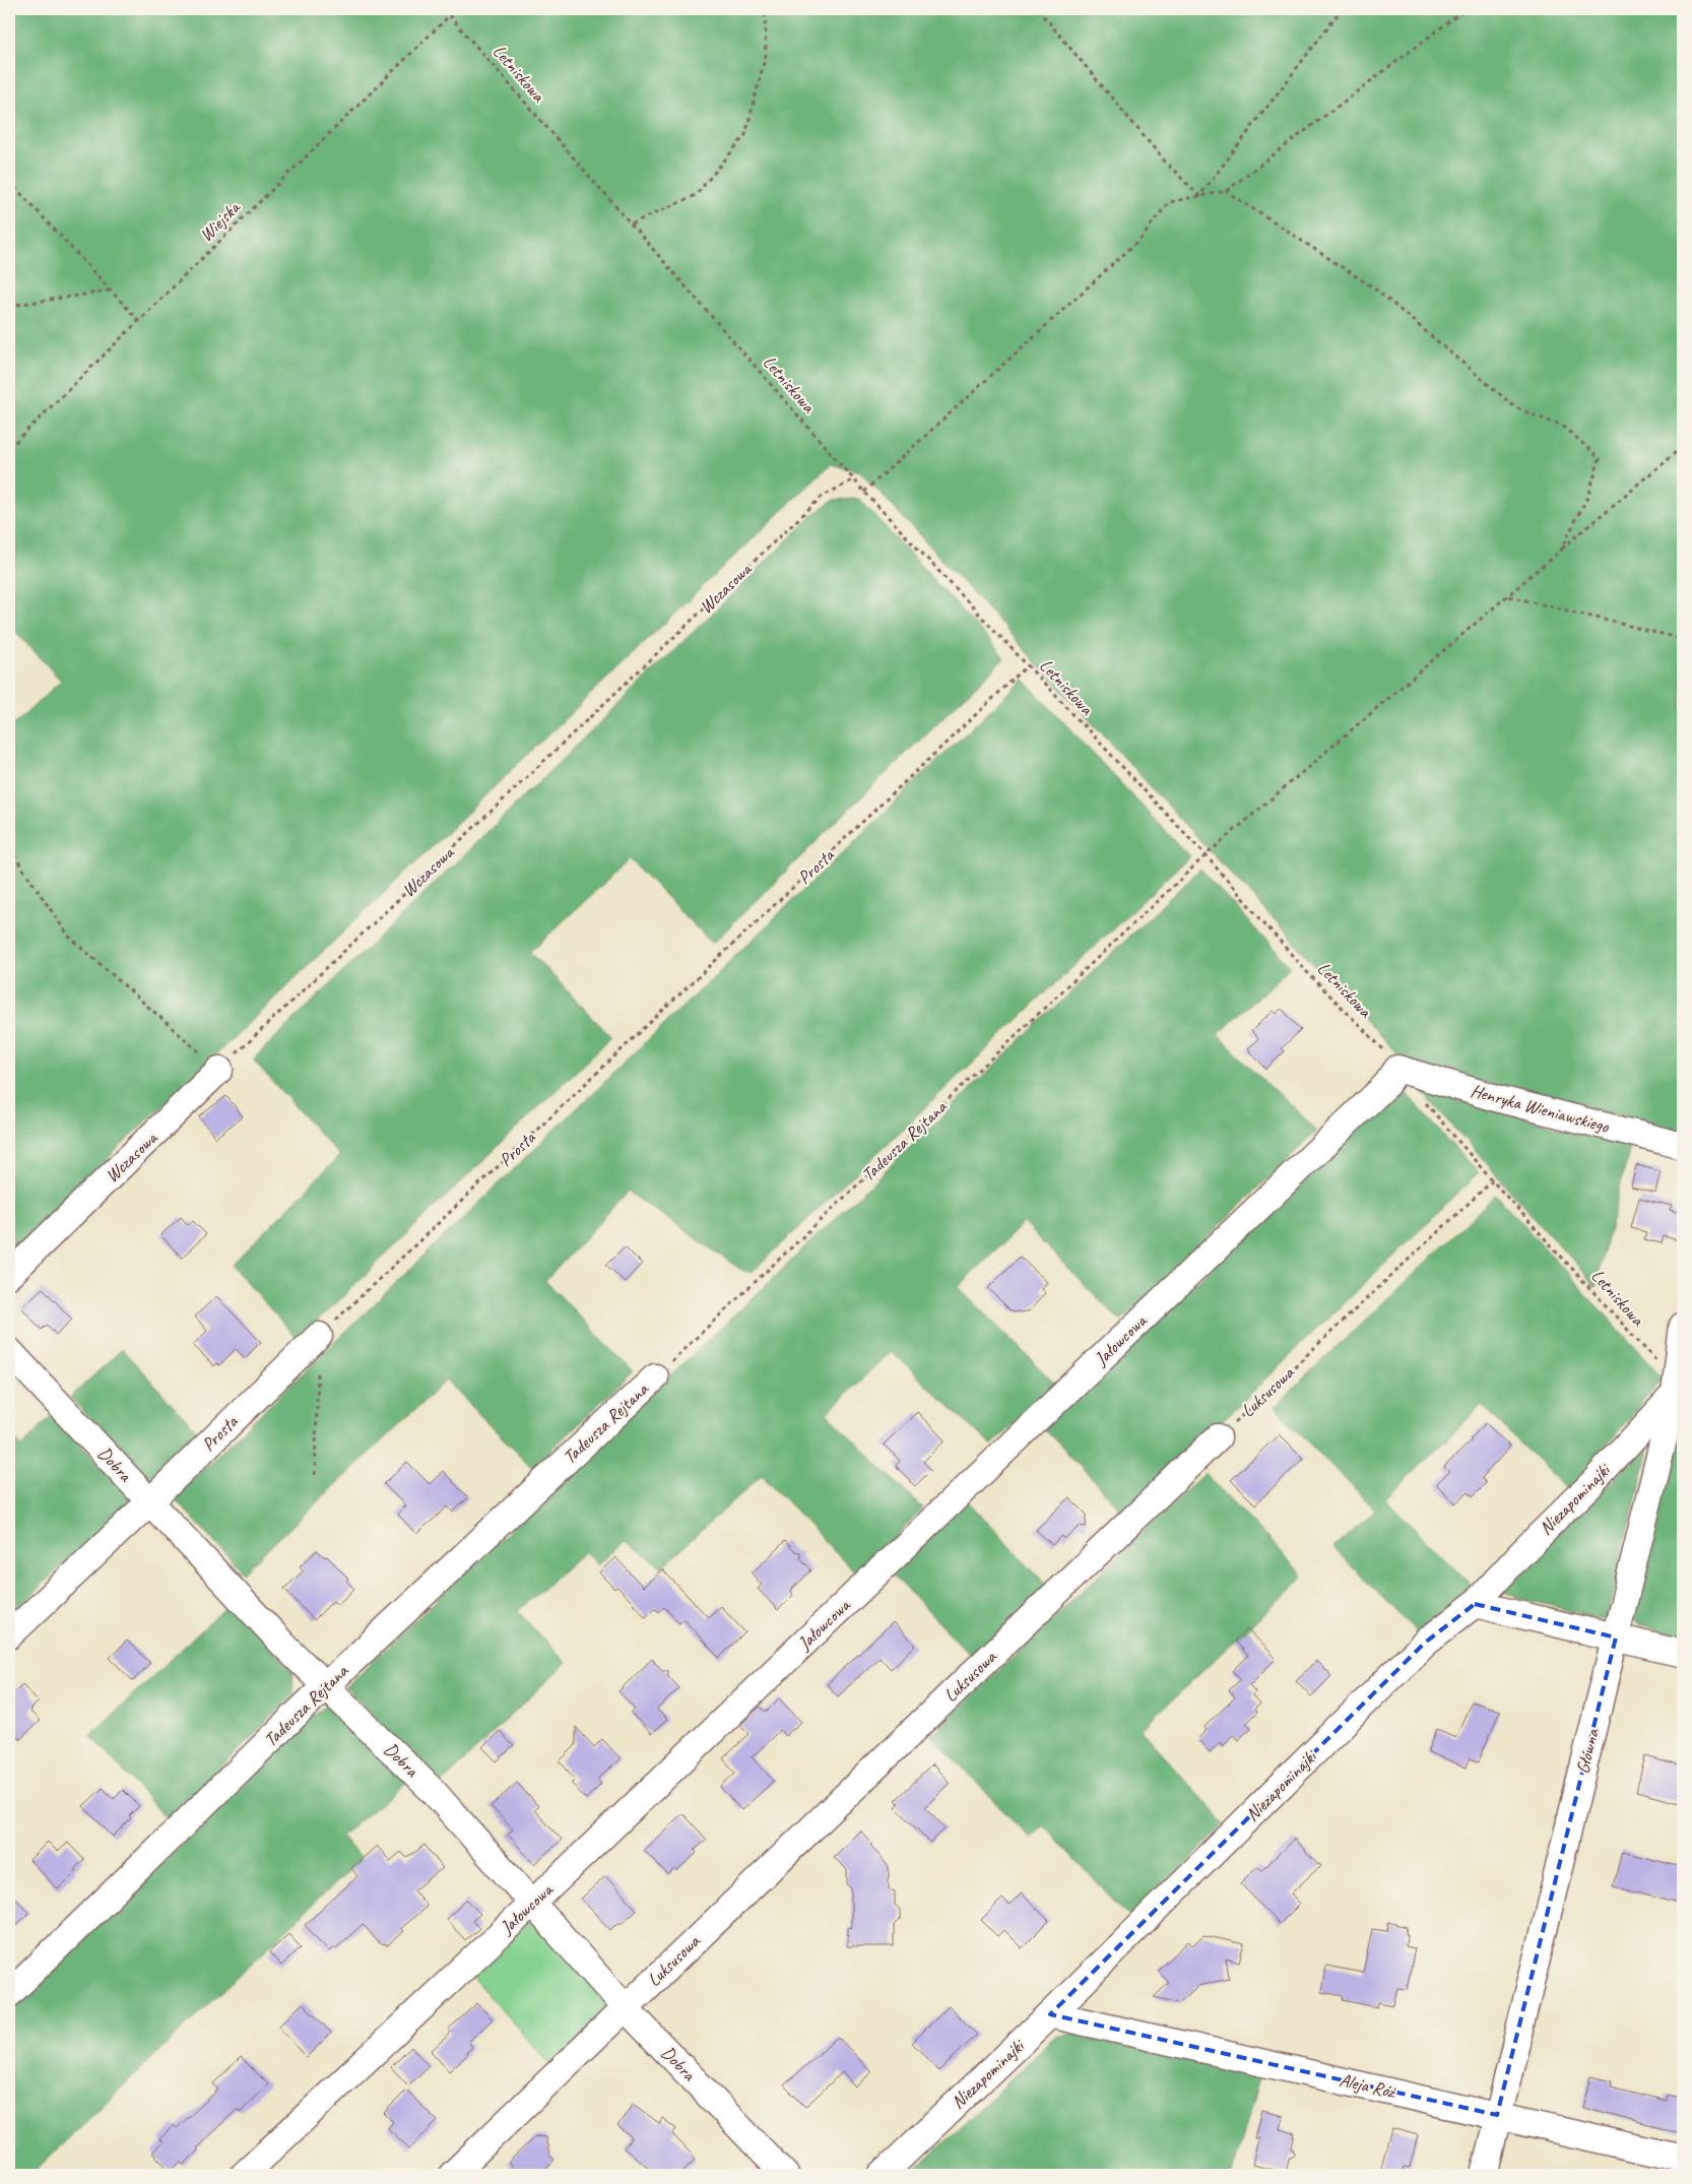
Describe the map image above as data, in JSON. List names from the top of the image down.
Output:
{
  "streets": {
    "street": [
      "Wczasowa",
      "Prosta",
      "Henryka Wieniawskiego",
      "Tadeusza Rejtana",
      "Jałowcowa",
      "Luksusowa",
      "Dobra",
      "Niezapominajki",
      "Główna",
      "Aleja Róż"
    ],
    "path": ["Letniskowa", "Wiejska"]
  },
  "crossings": [
    ["Letniskowa", "Wiejska"],
    ["Letniskowa", "Wczasowa"],
    ["Letniskowa", "Prosta"],
    ["Letniskowa", "Henryka Wieniawskiego"],
    ["Letniskowa", "Tadeusza Rejtana"],
    ["Letniskowa", "Jałowcowa"],
    ["Letniskowa", "Luksusowa"],
    ["Letniskowa", "Niezapominajki"],
    ["Letniskowa", "Główna"],
    ["Prosta", "Dobra"],
    ["Henryka Wieniawskiego", "Jałowcowa"],
    ["Tadeusza Rejtana", "Dobra"],
    ["Jałowcowa", "Dobra"],
    ["Luksusowa", "Dobra"],
    ["Niezapominajki", "Główna"],
    ["Niezapominajki", "Aleja Róż"],
    ["Główna", "Aleja Róż"]
  ]
}
